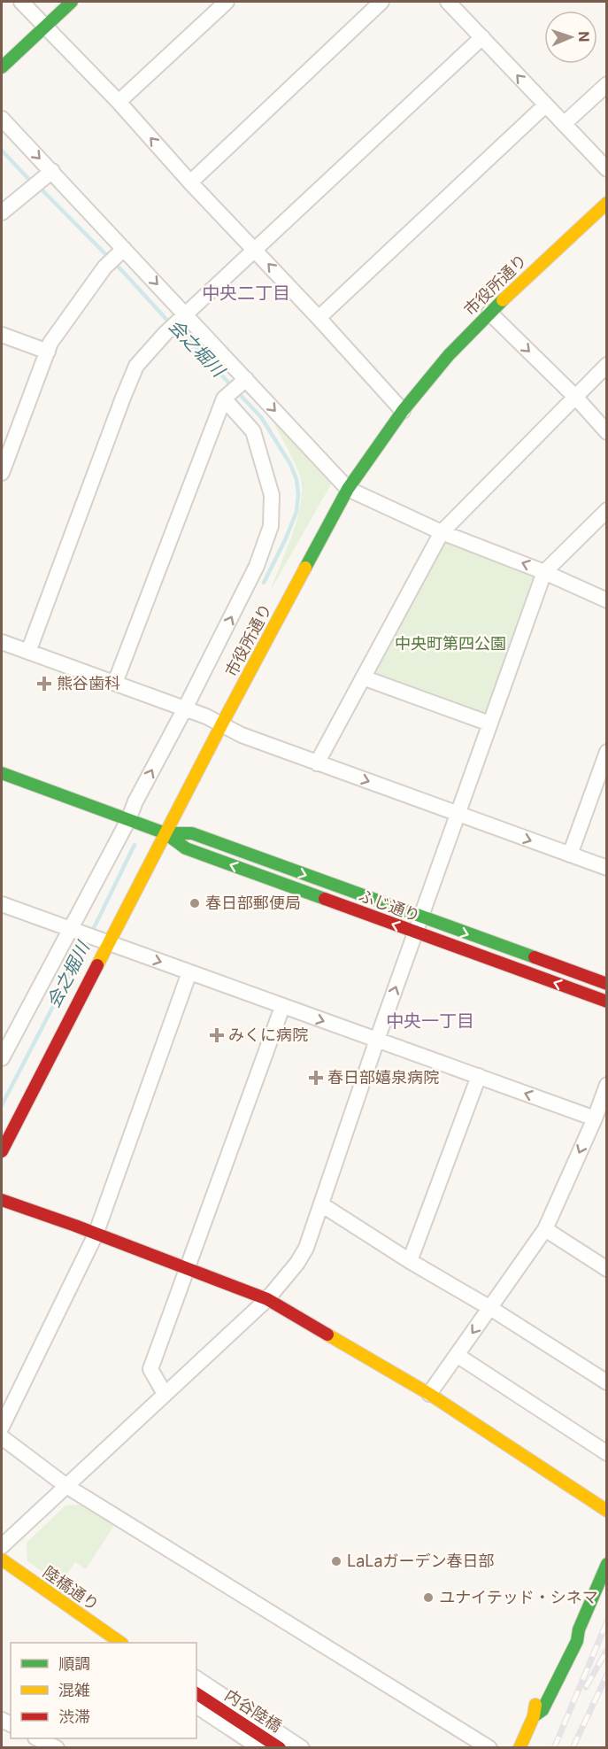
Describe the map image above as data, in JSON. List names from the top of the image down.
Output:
{
  "streets": {
    "street": [
      "市役所通り",
      "ふじ通り",
      "陸橋通り",
      "内谷陸橋"
    ]
  },
  "crossings": [
    ["市役所通り", "ふじ通り"]
  ],
  "districts": ["中央二丁目", "中央一丁目"],
  "water": ["会之堀川"],
  "parks": ["中央町第四公園"],
  "places": {
    "health": ["熊谷歯科", "みくに病院", "春日部嬉泉病院"],
    "other": ["春日部郵便局", "LaLaガーデン春日部", "ユナイテッド・シネマ"]
  },
  "legend": ["順調", "混雑", "渋滞"],
  "north": "right"
}
